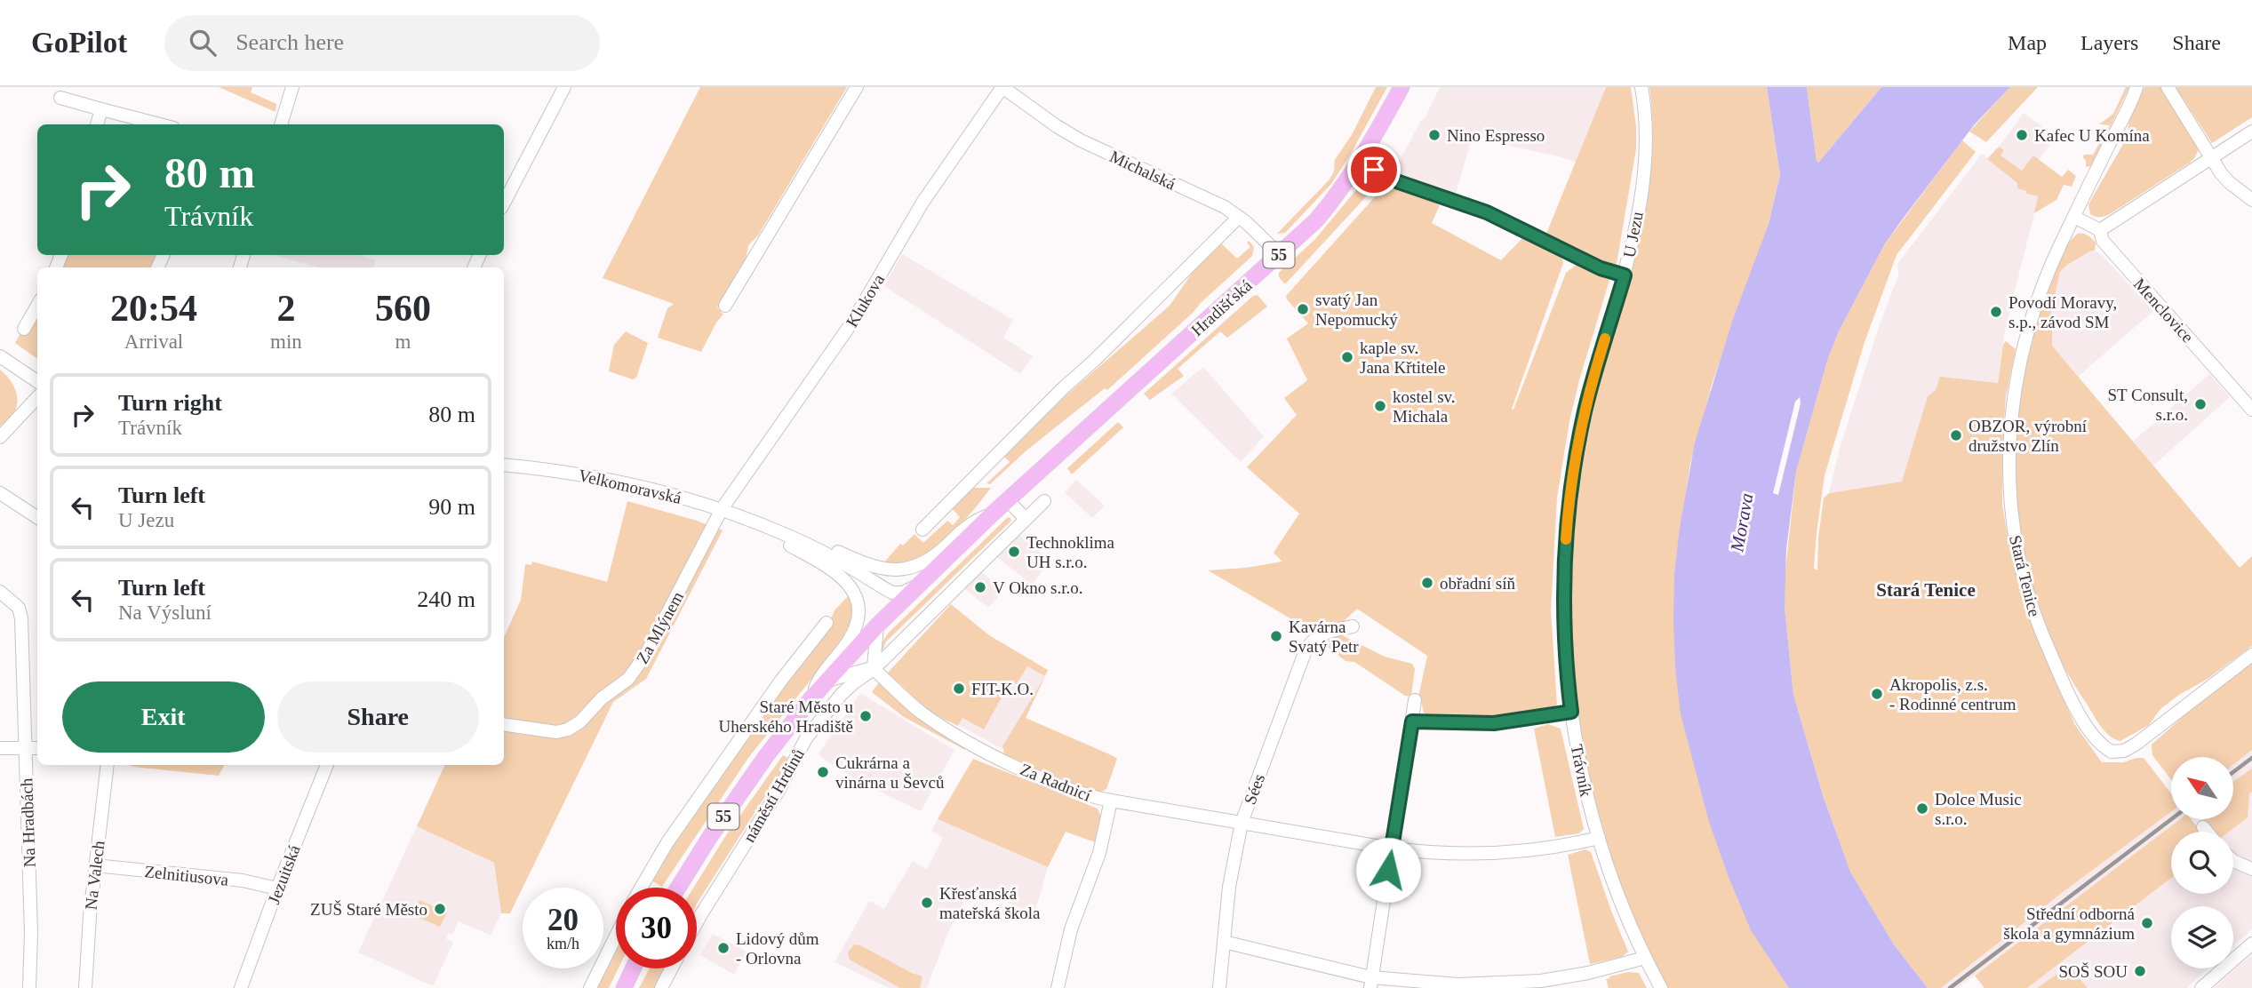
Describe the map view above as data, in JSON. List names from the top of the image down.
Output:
{
  "streets": {
    "main road": ["55", "Hradišťská", "náměstí Hrdinů"],
    "street": [
      "Michalská",
      "U Jezu",
      "Klukova",
      "Menclovice",
      "Velkomoravská",
      "Stará Tenice",
      "Za Mlýnem",
      "Trávník",
      "Za Radnicí",
      "Sées",
      "Na Hradbách",
      "Jezuitská",
      "Na Valech",
      "Zelnitiusova"
    ]
  },
  "crossings": [
    ["Michalská", "Klukova"],
    ["Michalská", "Hradišťská"],
    ["U Jezu", "Trávník"],
    ["Klukova", "Velkomoravská"],
    ["Klukova", "Za Mlýnem"],
    ["Hradišťská", "Velkomoravská"],
    ["Hradišťská", "náměstí Hrdinů"],
    ["Velkomoravská", "Za Mlýnem"],
    ["Velkomoravská", "náměstí Hrdinů"],
    ["Za Radnicí", "náměstí Hrdinů"],
    ["Jezuitská", "Zelnitiusova"],
    ["Na Valech", "Zelnitiusova"]
  ],
  "districts": ["Stará Tenice"],
  "water": ["Morava"],
  "places": [
    "Nino Espresso",
    "Kafec U Komína",
    "svatý Jan Nepomucký",
    "Povodí Moravy, s.p., závod SM",
    "kaple sv. Jana Křtitele",
    "ST Consult, s.r.o.",
    "kostel sv. Michala",
    "OBZOR, výrobní družstvo Zlín",
    "Technoklima UH s.r.o.",
    "obřadní síň",
    "V Okno s.r.o.",
    "Kavárna Svatý Petr",
    "FIT-K.O.",
    "Akropolis, z.s. - Rodinné centrum",
    "Staré Město u Uherského Hradiště",
    "Cukrárna a vinárna u Ševců",
    "Dolce Music s.r.o.",
    "Křesťanská mateřská škola",
    "ZUŠ Staré Město",
    "Střední odborná škola a gymnázium",
    "Lidový dům - Orlovna",
    "SOŠ SOU"
  ],
  "north": "top left",
  "page": {
    "header": "GoPilot",
    "search": "Search here",
    "nav": ["Map", "Layers", "Share"],
    "turn": ["80 m", "Trávník"],
    "eta": [
      "20:54",
      "Arrival",
      "2",
      "min",
      "560",
      "m"
    ],
    "list": [
      {
        "name": "Turn right",
        "note": "Trávník",
        "value": "80 m"
      },
      {
        "name": "Turn left",
        "note": "U Jezu",
        "value": "90 m"
      },
      {
        "name": "Turn left",
        "note": "Na Výsluní",
        "value": "240 m"
      }
    ],
    "buttons": ["Exit", "Share"],
    "speed": "20 km/h",
    "limit": "30"
  }
}
